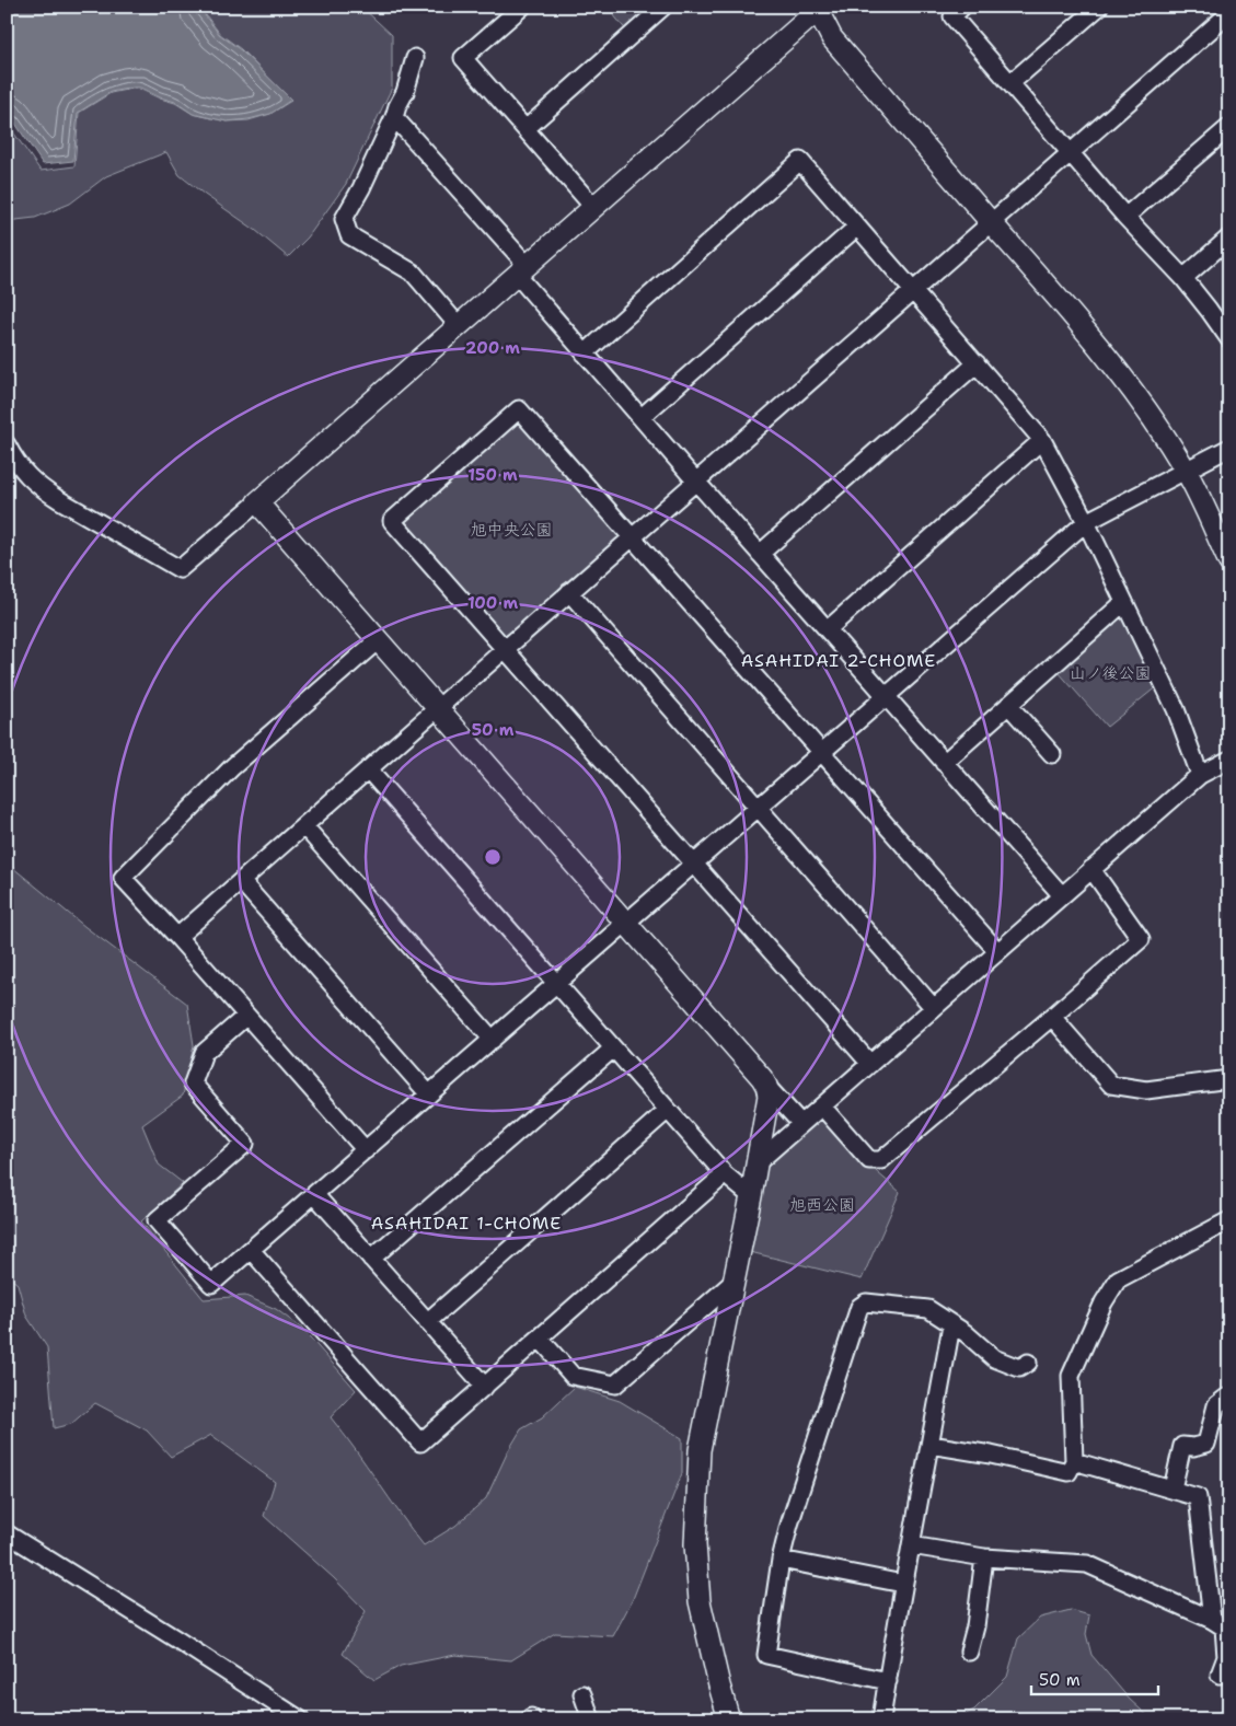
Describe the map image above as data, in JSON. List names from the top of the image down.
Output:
{
  "districts": ["ASAHIDAI 2-CHOME", "ASAHIDAI 1-CHOME"],
  "parks": ["旭中央公園", "山ノ後公園", "旭西公園"],
  "scale_bar": "50 m",
  "rings": [
    "200 m",
    "150 m",
    "100 m",
    "50 m"
  ]
}
